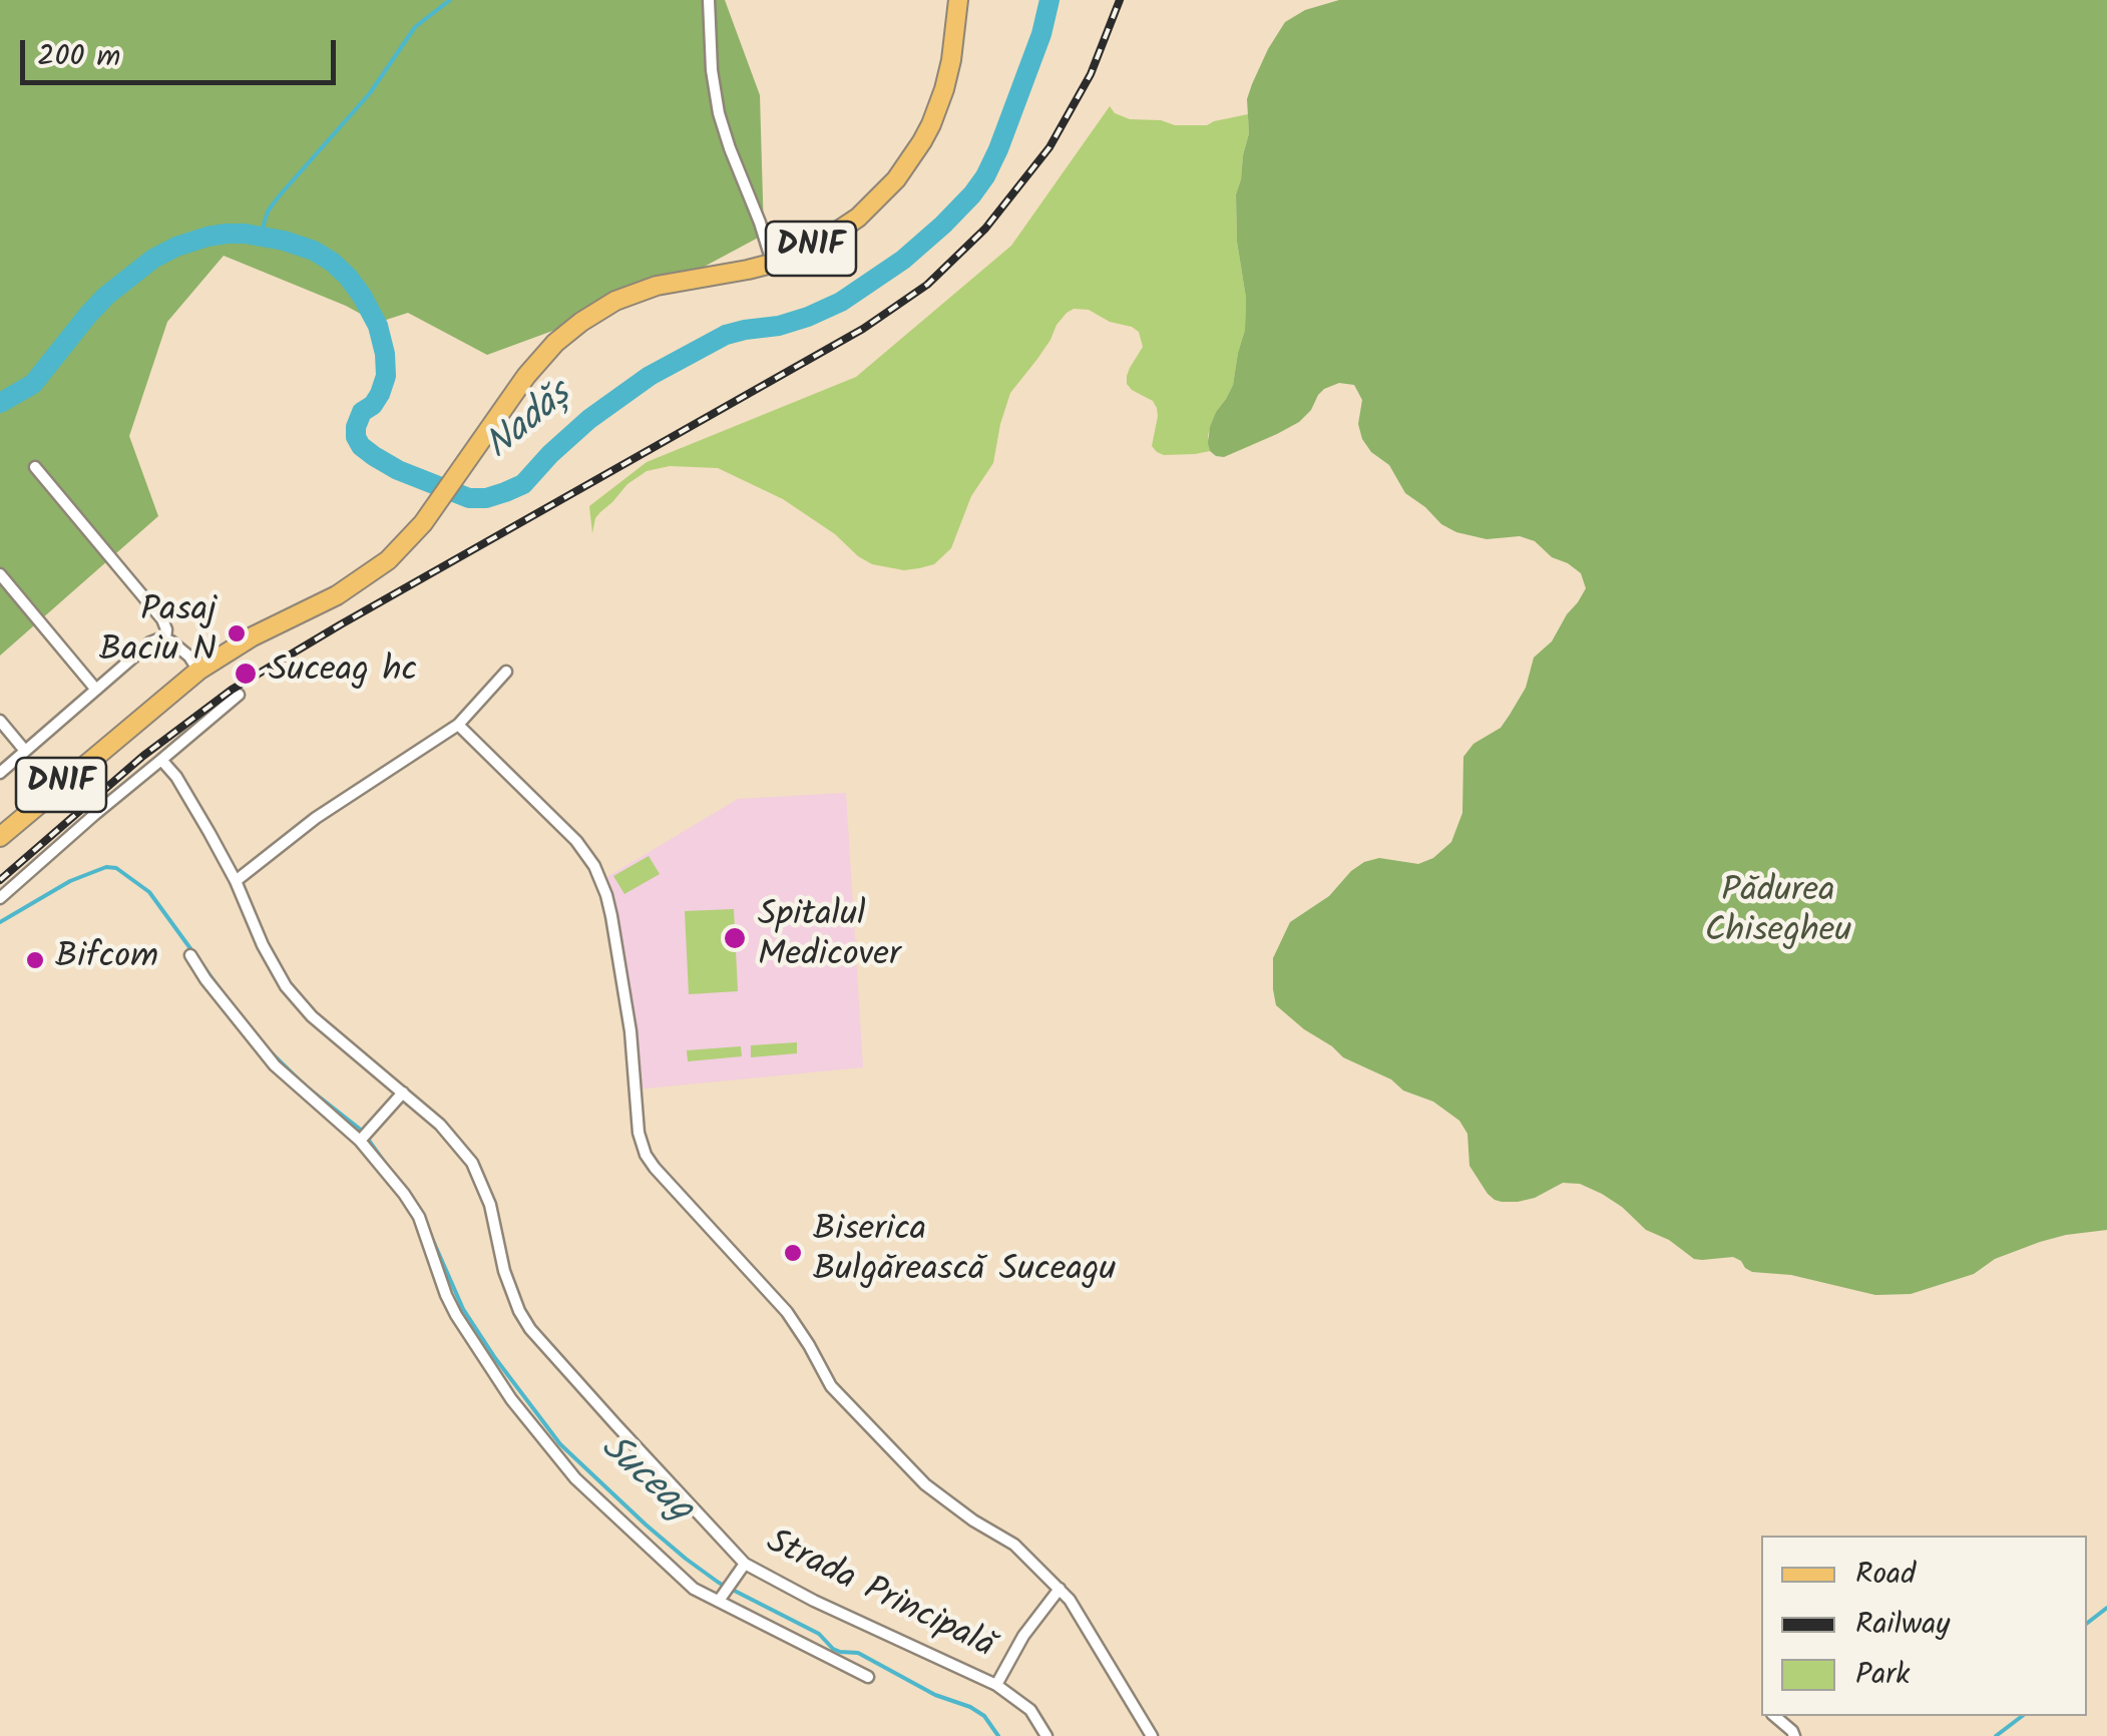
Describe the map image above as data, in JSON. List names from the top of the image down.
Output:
{
  "streets": {
    "main road": ["DN1F"],
    "street": ["Strada Principală"]
  },
  "water": ["Nadăș", "Suceag"],
  "parks": ["Pădurea Chisegheu"],
  "places": [
    "Pasaj Baciu N",
    "Suceag hc",
    "Spitalul Medicover",
    "Bifcom",
    "Biserica Bulgărească Suceagu"
  ],
  "legend": ["Road", "Railway", "Park"],
  "scale_bar": "200 m"
}
